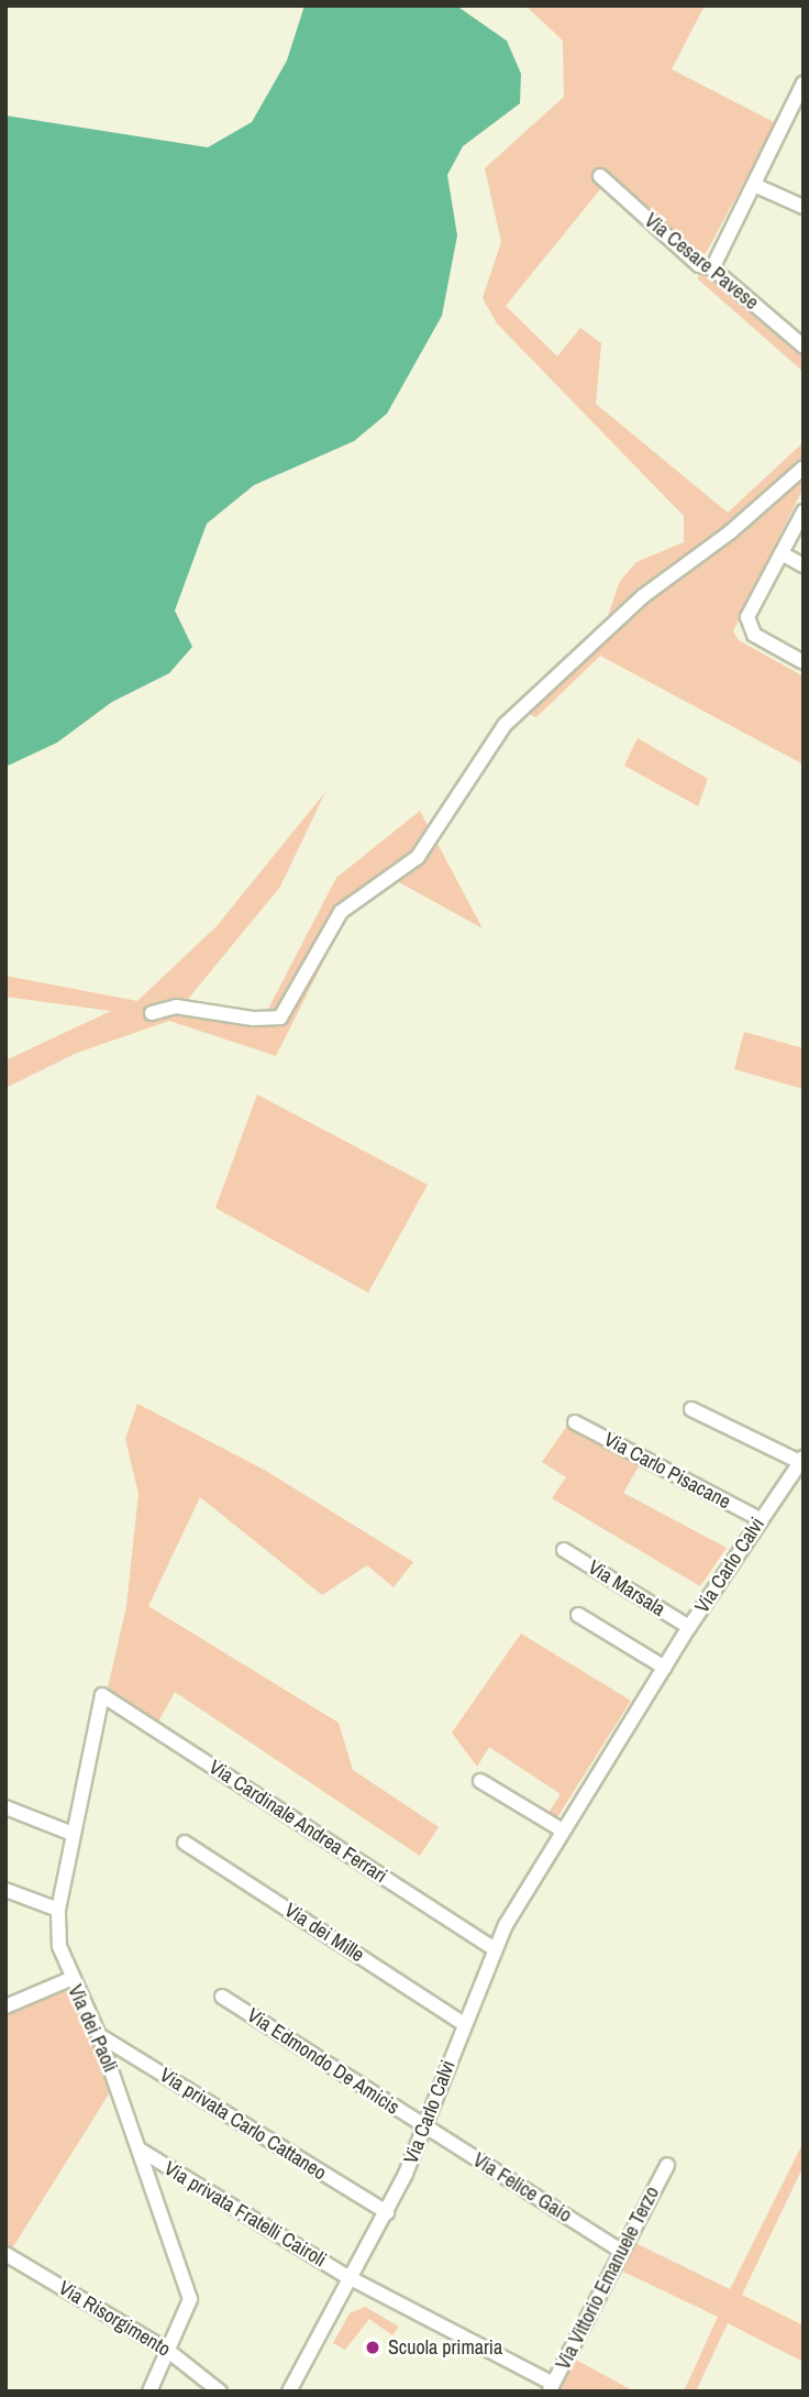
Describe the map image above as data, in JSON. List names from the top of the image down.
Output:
{
  "streets": {
    "street": [
      "Via Cesare Pavese",
      "Via Carlo Pisacane",
      "Via Carlo Calvi",
      "Via Marsala",
      "Via Cardinale Andrea Ferrari",
      "Via dei Mille",
      "Via dei Paoli",
      "Via Edmondo De Amicis",
      "Via privata Carlo Cattaneo",
      "Via Felice Gaio",
      "Via privata Fratelli Cairoli",
      "Via Vittorio Emanuele Terzo",
      "Via Risorgimento"
    ]
  },
  "crossings": [
    ["Via Carlo Pisacane", "Via Carlo Calvi"],
    ["Via Carlo Calvi", "Via Marsala"],
    ["Via Carlo Calvi", "Via Cardinale Andrea Ferrari"],
    ["Via Carlo Calvi", "Via dei Mille"],
    ["Via Carlo Calvi", "Via Edmondo De Amicis"],
    ["Via Carlo Calvi", "Via privata Carlo Cattaneo"],
    ["Via Carlo Calvi", "Via Felice Gaio"],
    ["Via Carlo Calvi", "Via privata Fratelli Cairoli"],
    ["Via Cardinale Andrea Ferrari", "Via dei Paoli"],
    ["Via dei Paoli", "Via privata Carlo Cattaneo"],
    ["Via dei Paoli", "Via privata Fratelli Cairoli"],
    ["Via dei Paoli", "Via Risorgimento"],
    ["Via Edmondo De Amicis", "Via Felice Gaio"],
    ["Via Felice Gaio", "Via Vittorio Emanuele Terzo"],
    ["Via privata Fratelli Cairoli", "Via Vittorio Emanuele Terzo"]
  ],
  "places": ["Scuola primaria"]
}
